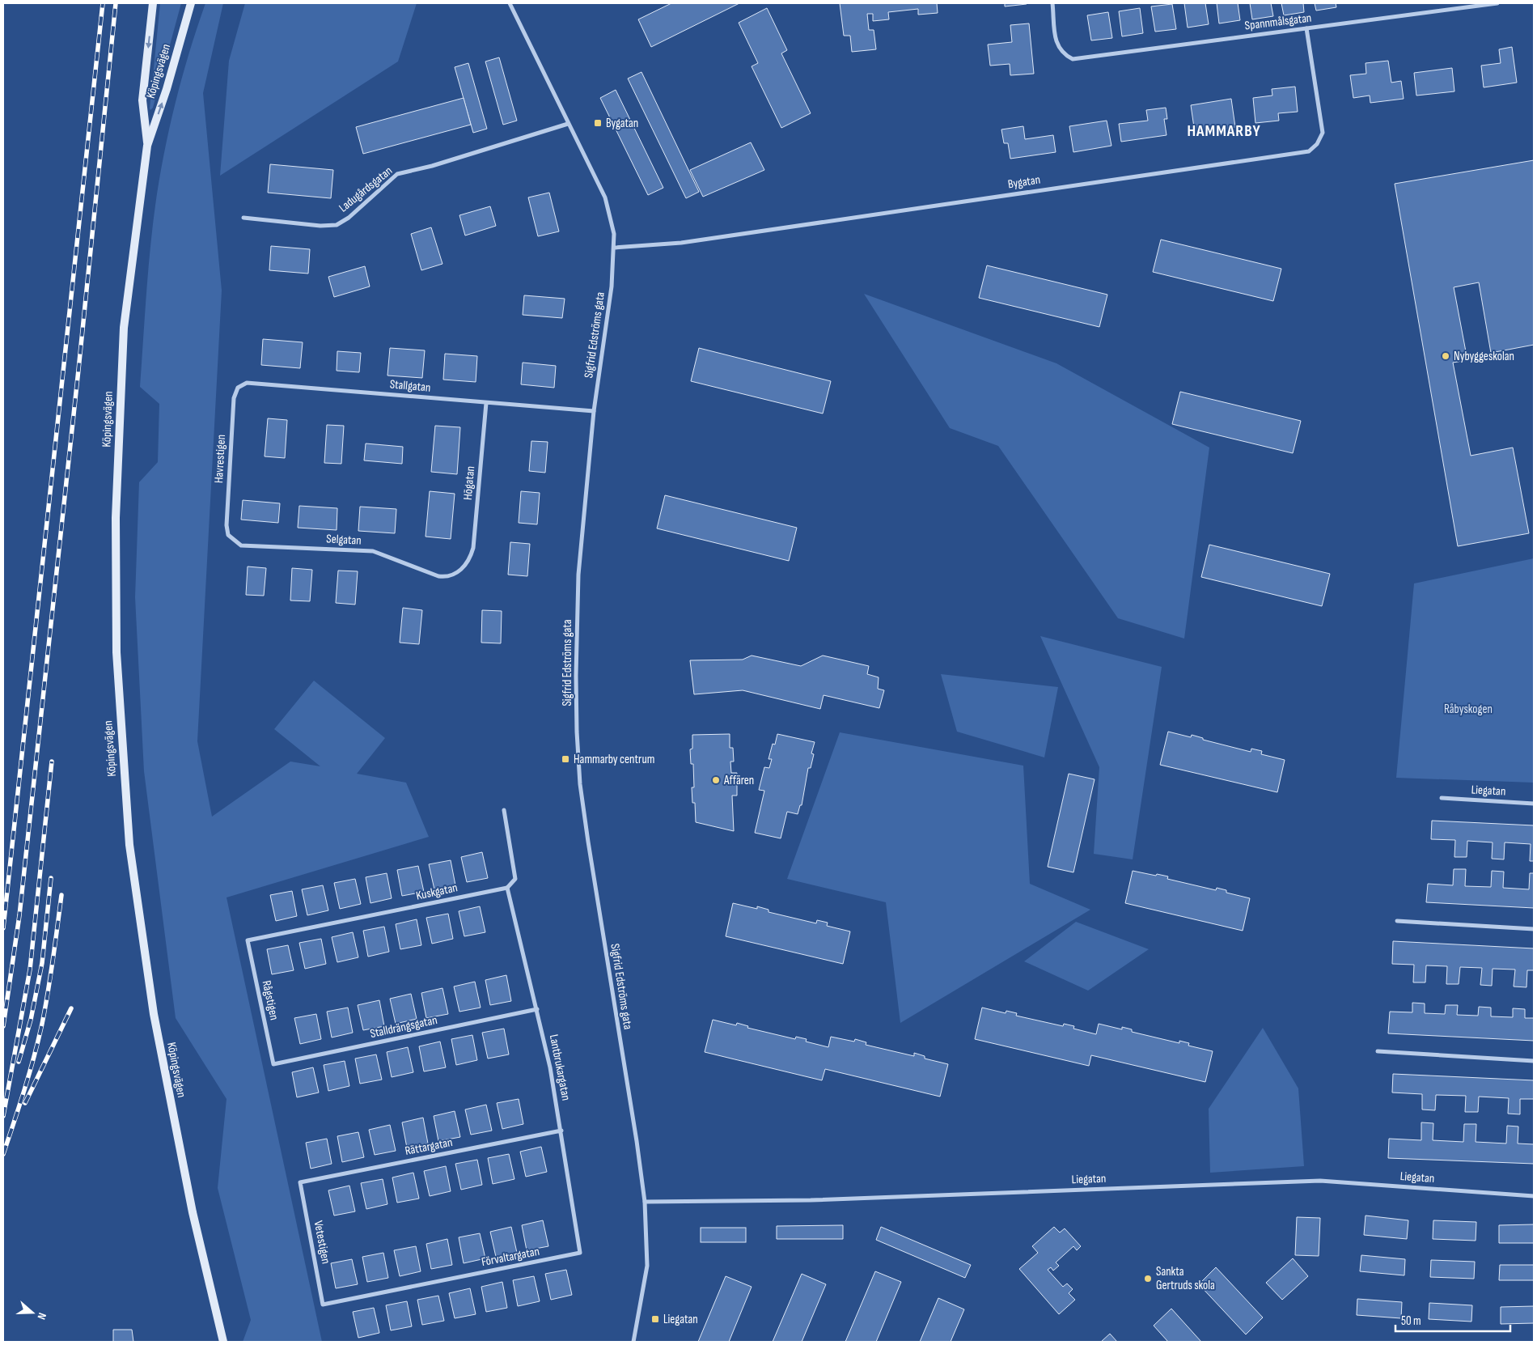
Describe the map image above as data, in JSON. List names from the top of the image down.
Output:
{
  "streets": {
    "main road": ["Köpingsvägen"],
    "street": [
      "Spannmålsgatan",
      "Bygatan",
      "Ladugårdsgatan",
      "Sigfrid Edströms gata",
      "Stallgatan",
      "Havrestigen",
      "Högatan",
      "Selgatan",
      "Liegatan",
      "Kuskgatan",
      "Rågstigen",
      "Stalldrängsgatan",
      "Lantbrukargatan",
      "Rättargatan",
      "Vetestigen",
      "Förvaltargatan"
    ]
  },
  "crossings": [
    ["Spannmålsgatan", "Bygatan"],
    ["Bygatan", "Sigfrid Edströms gata"],
    ["Ladugårdsgatan", "Sigfrid Edströms gata"],
    ["Sigfrid Edströms gata", "Stallgatan"],
    ["Sigfrid Edströms gata", "Liegatan"],
    ["Stallgatan", "Havrestigen"],
    ["Stallgatan", "Högatan"],
    ["Havrestigen", "Selgatan"],
    ["Högatan", "Selgatan"],
    ["Kuskgatan", "Rågstigen"],
    ["Rågstigen", "Stalldrängsgatan"],
    ["Stalldrängsgatan", "Lantbrukargatan"],
    ["Lantbrukargatan", "Rättargatan"],
    ["Lantbrukargatan", "Förvaltargatan"],
    ["Rättargatan", "Vetestigen"],
    ["Rättargatan", "Förvaltargatan"],
    ["Vetestigen", "Förvaltargatan"]
  ],
  "districts": ["HAMMARBY"],
  "parks": ["Råbyskogen"],
  "places": {
    "transit": ["Bygatan", "Hammarby centrum", "Liegatan"],
    "other": ["Nybyggeskolan", "Affären", "Sankta Gertruds skola"]
  },
  "scale_bar": "50 m",
  "north": "right"
}
